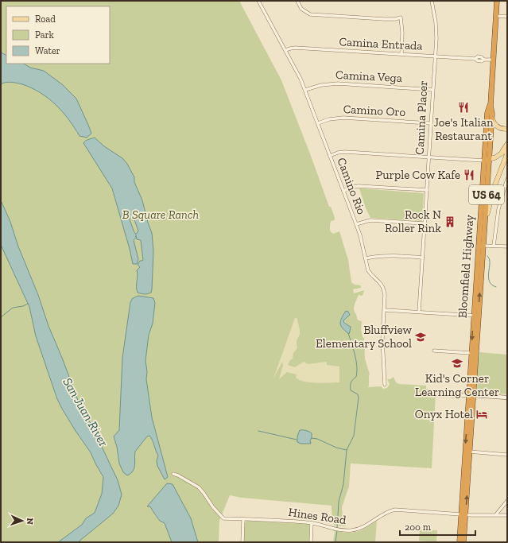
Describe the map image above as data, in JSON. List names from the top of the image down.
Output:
{
  "streets": {
    "highway": ["US 64", "Bloomfield Highway"],
    "street": [
      "Camina Entrada",
      "Camina Vega",
      "Camino Oro",
      "Camina Placer",
      "Camino Rio",
      "Hines Road"
    ]
  },
  "crossings": [
    ["Camina Entrada", "Camina Placer"],
    ["Camina Entrada", "Camino Rio"],
    ["Camina Entrada", "US 64"],
    ["Camina Vega", "Camina Placer"],
    ["Camina Vega", "Camino Rio"],
    ["Camino Oro", "Camina Placer"],
    ["Camino Oro", "Camino Rio"],
    ["US 64", "Bloomfield Highway"],
    ["Bloomfield Highway", "Hines Road"]
  ],
  "water": ["San Juan River"],
  "parks": ["B Square Ranch"],
  "places": {
    "restaurant": ["Joe's Italian Restaurant", "Purple Cow Kafe"],
    "building": ["Rock N Roller Rink"],
    "school or university": ["Bluffview Elementary School", "Kid's Corner Learning Center"],
    "hotel": ["Onyx Hotel"]
  },
  "legend": ["Road", "Park", "Water"],
  "scale_bar": "200 m",
  "north": "right"
}
